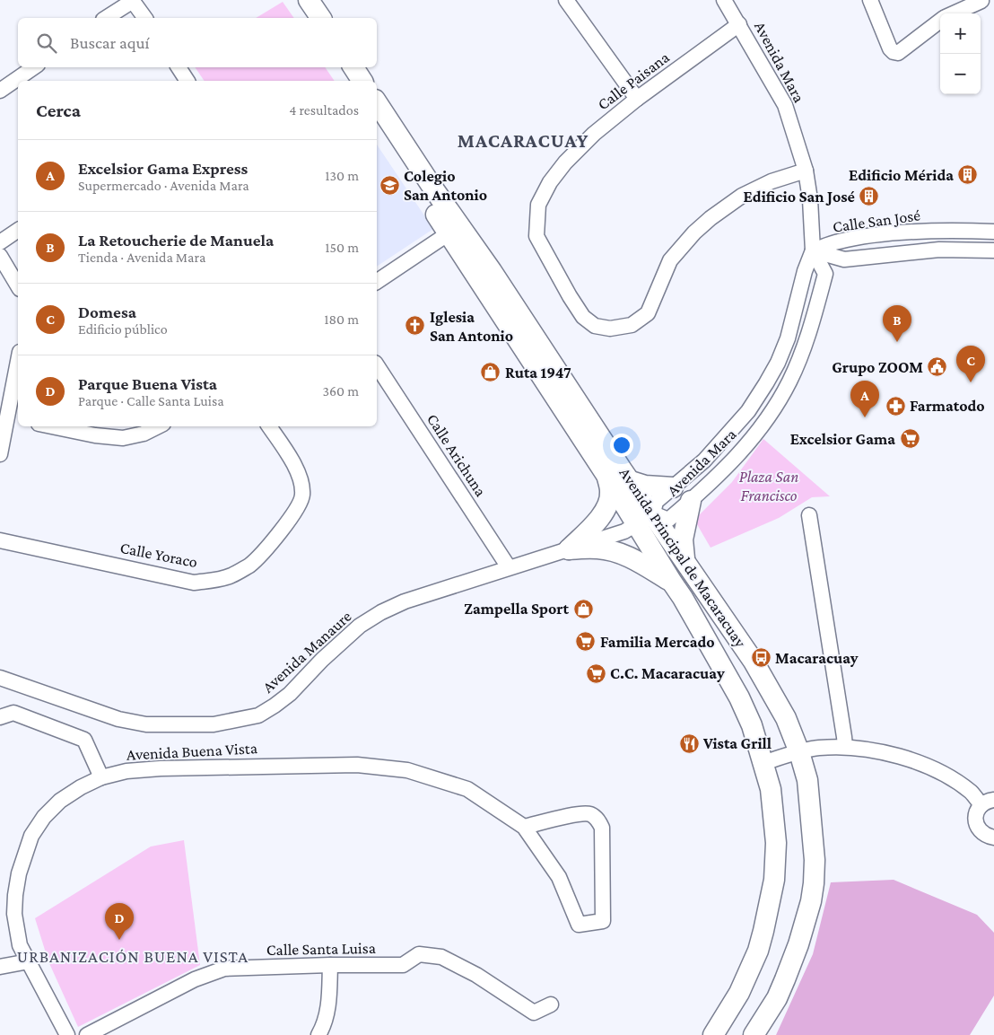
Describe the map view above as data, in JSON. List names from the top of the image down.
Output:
{
  "streets": {
    "street": [
      "Avenida Mara",
      "Calle Paisana",
      "Calle San José",
      "Calle Arichuna",
      "Calle Yoraco",
      "Avenida Principal de Macaracuay",
      "Avenida Manaure",
      "Avenida Buena Vista",
      "Calle Santa Luisa"
    ]
  },
  "crossings": [
    ["Avenida Mara", "Calle Paisana"],
    ["Avenida Mara", "Calle San José"],
    ["Avenida Mara", "Avenida Principal de Macaracuay"],
    ["Avenida Mara", "Avenida Manaure"],
    ["Calle Arichuna", "Avenida Manaure"],
    ["Avenida Principal de Macaracuay", "Avenida Manaure"]
  ],
  "districts": ["MACARACUAY", "URBANIZACIÓN BUENA VISTA"],
  "parks": ["Plaza San Francisco"],
  "places": {
    "building": ["Edificio Mérida", "Edificio San José"],
    "school or university": ["Colegio San Antonio"],
    "church": ["Iglesia San Antonio"],
    "public building": ["Grupo ZOOM"],
    "shop": ["Ruta 1947", "Zampella Sport"],
    "pharmacy": ["Farmatodo"],
    "supermarket": ["Excelsior Gama", "Familia Mercado", "C.C. Macaracuay"],
    "bus stop": ["Macaracuay"],
    "restaurant": ["Vista Grill"]
  },
  "page": {
    "map_buttons": ["+", "−"],
    "search": "Buscar aquí",
    "heading": ["Cerca", "4 resultados"],
    "list": [
      {
        "mark": "A",
        "name": "Excelsior Gama Express",
        "note": "Supermercado · Avenida Mara",
        "value": "130 m"
      },
      {
        "mark": "B",
        "name": "La Retoucherie de Manuela",
        "note": "Tienda · Avenida Mara",
        "value": "150 m"
      },
      {
        "mark": "C",
        "name": "Domesa",
        "note": "Edificio público",
        "value": "180 m"
      },
      {
        "mark": "D",
        "name": "Parque Buena Vista",
        "note": "Parque · Calle Santa Luisa",
        "value": "360 m"
      }
    ],
    "pins": [
      "B",
      "C",
      "A",
      "D"
    ]
  }
}
